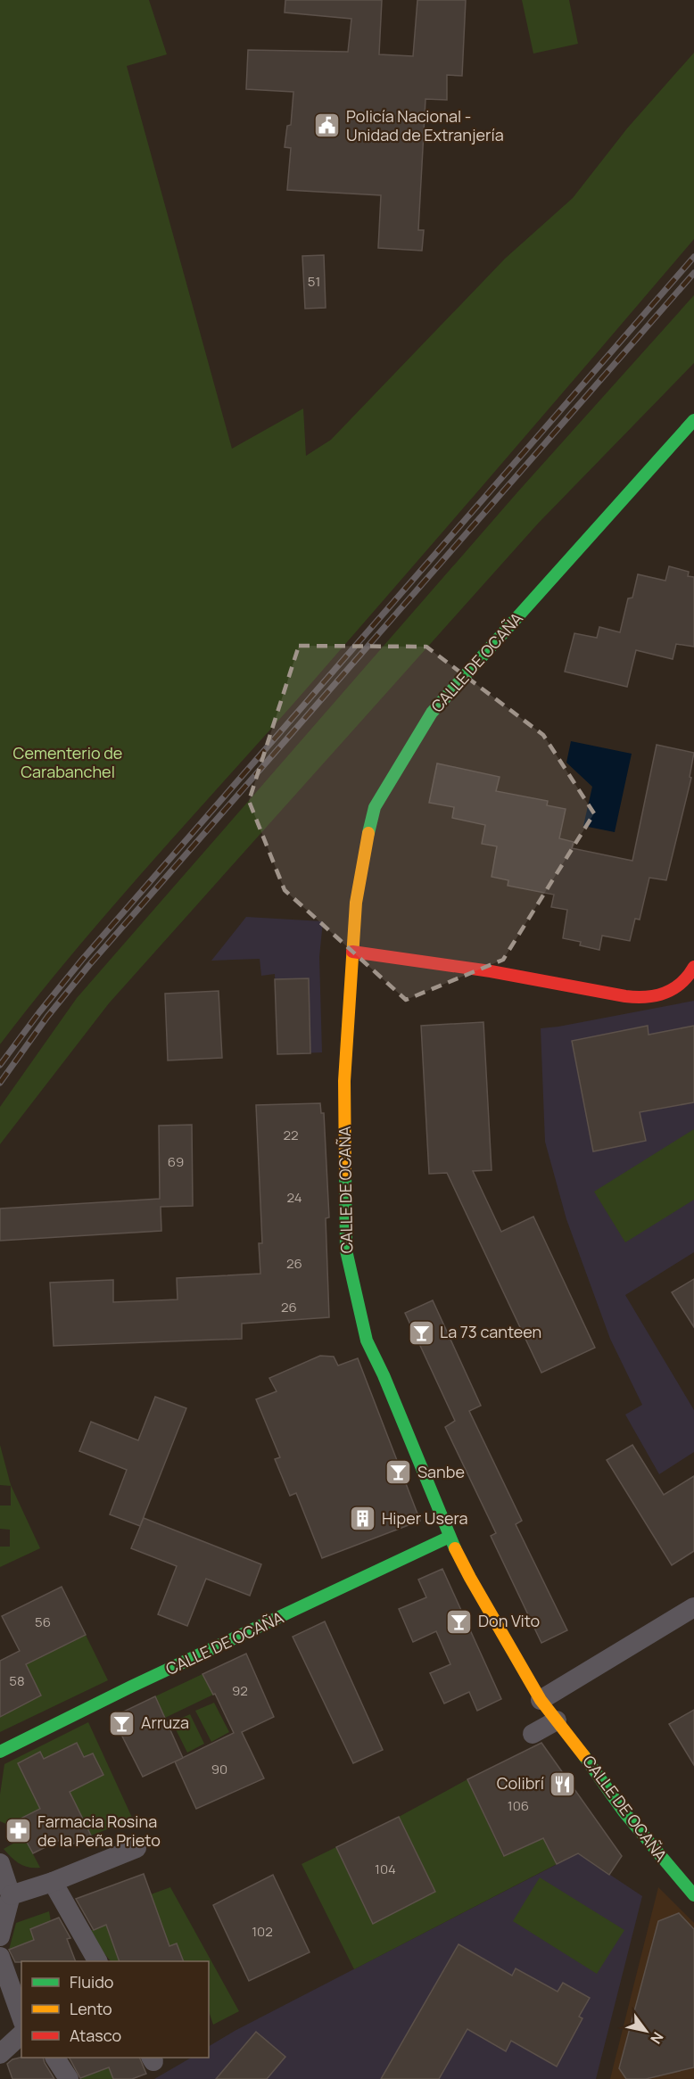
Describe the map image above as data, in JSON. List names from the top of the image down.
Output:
{
  "streets": {
    "street": ["CALLE DE OCAÑA"]
  },
  "parks": ["Cementerio de Carabanchel"],
  "places": {
    "public building": ["Policía Nacional - Unidad de Extranjería"],
    "bar": [
      "La 73 canteen",
      "Sanbe",
      "Don Vito",
      "Arruza"
    ],
    "building": ["Hiper Usera"],
    "restaurant": ["Colibrí"],
    "pharmacy": ["Farmacia Rosina de la Peña Prieto"]
  },
  "house_numbers": [
    "51",
    "22",
    "69",
    "24",
    "26",
    "26",
    "56",
    "58",
    "92",
    "90",
    "106",
    "104",
    "102"
  ],
  "legend": ["Fluido", "Lento", "Atasco"],
  "north": "bottom right"
}
